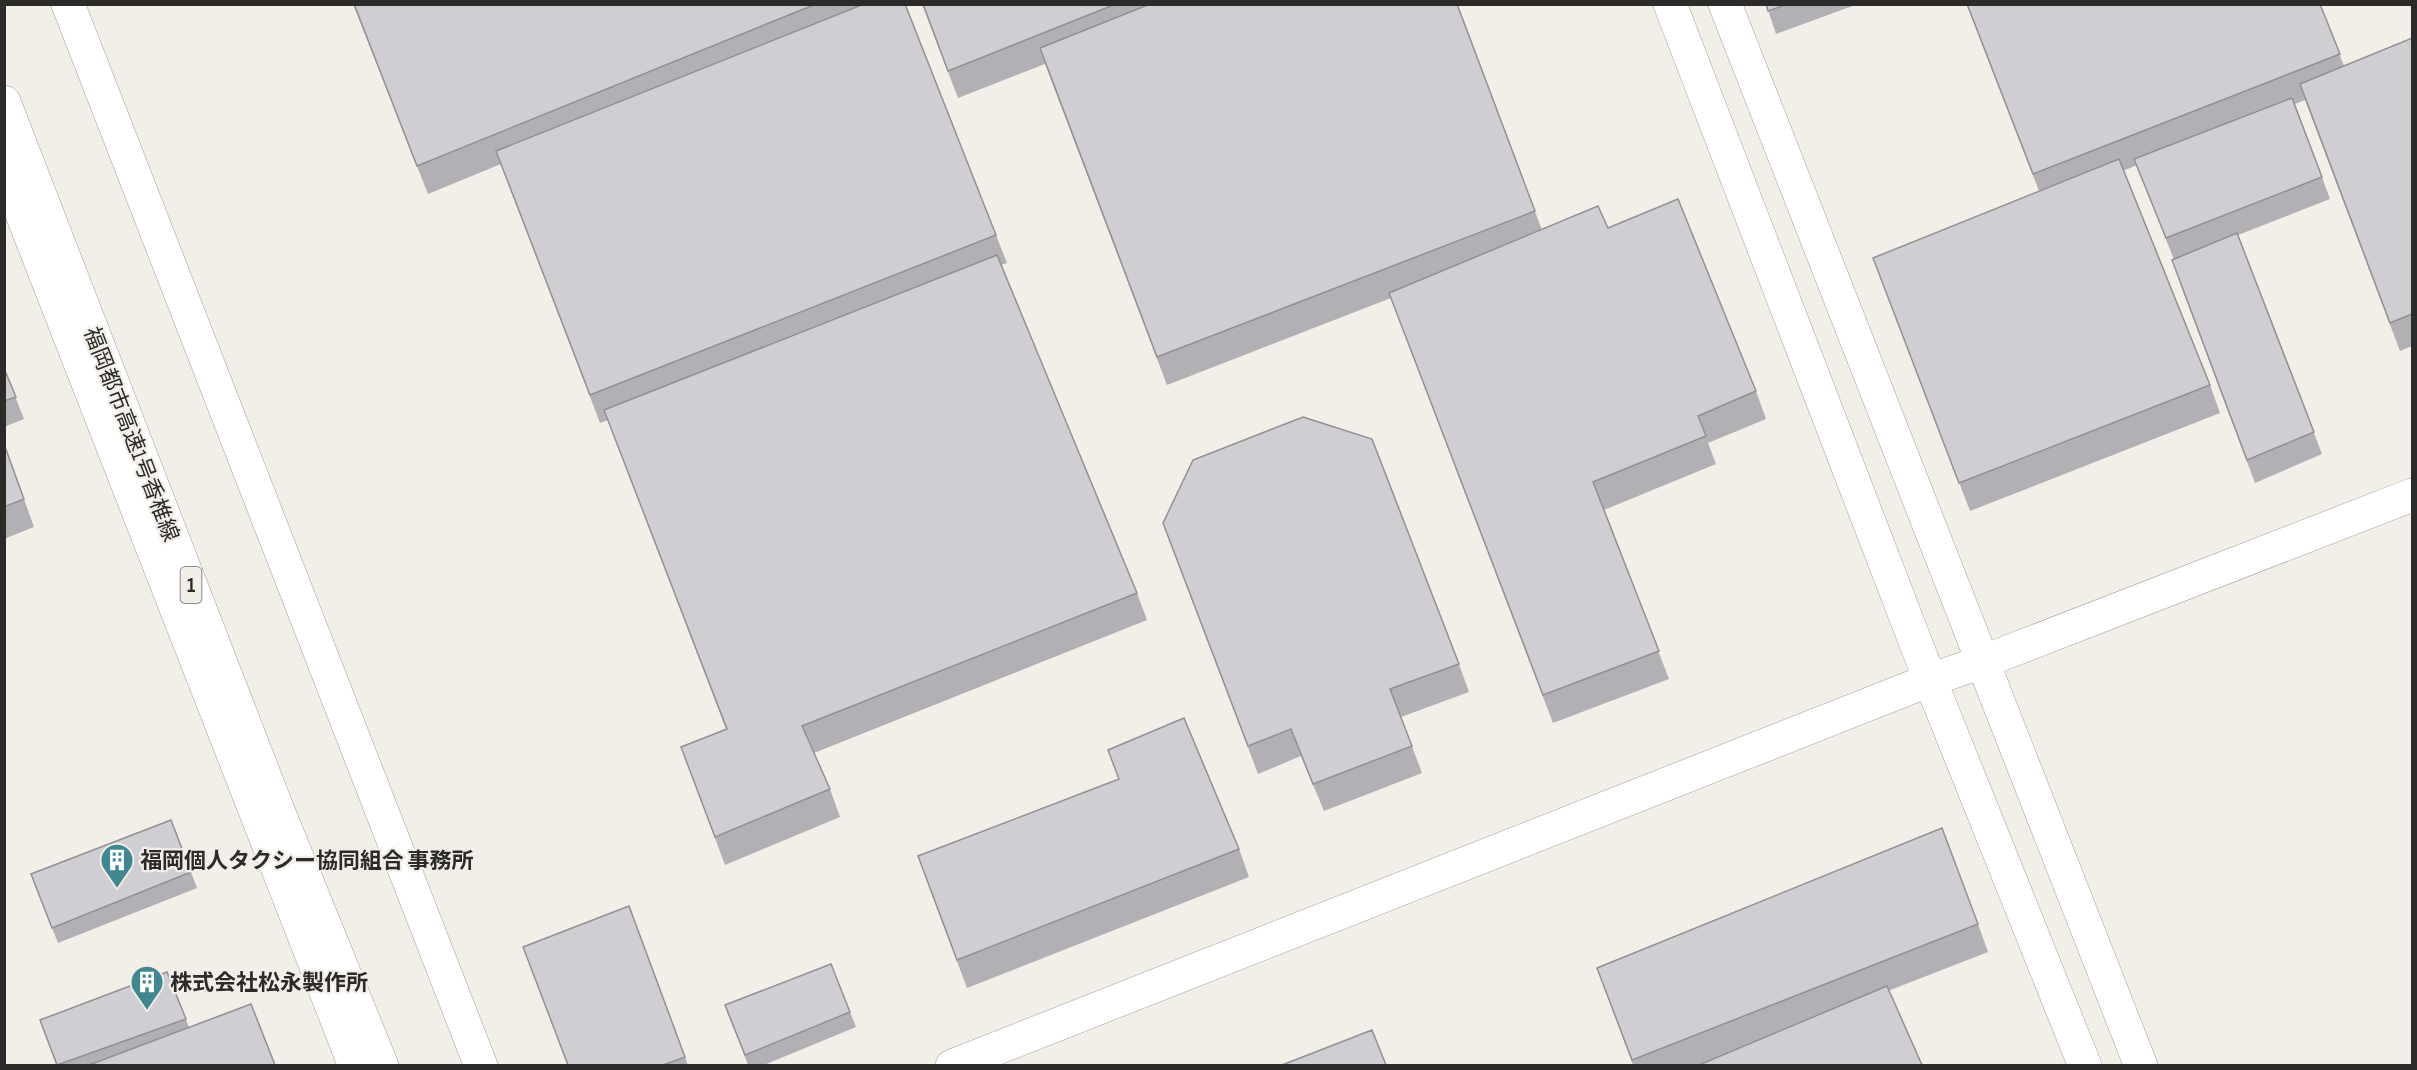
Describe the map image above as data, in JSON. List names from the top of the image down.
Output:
{
  "streets": {
    "main road": ["福岡都市高速1号香椎線", "1"]
  },
  "places": {
    "building": ["福岡個人タクシー協同組合 事務所", "株式会社松永製作所"]
  }
}
